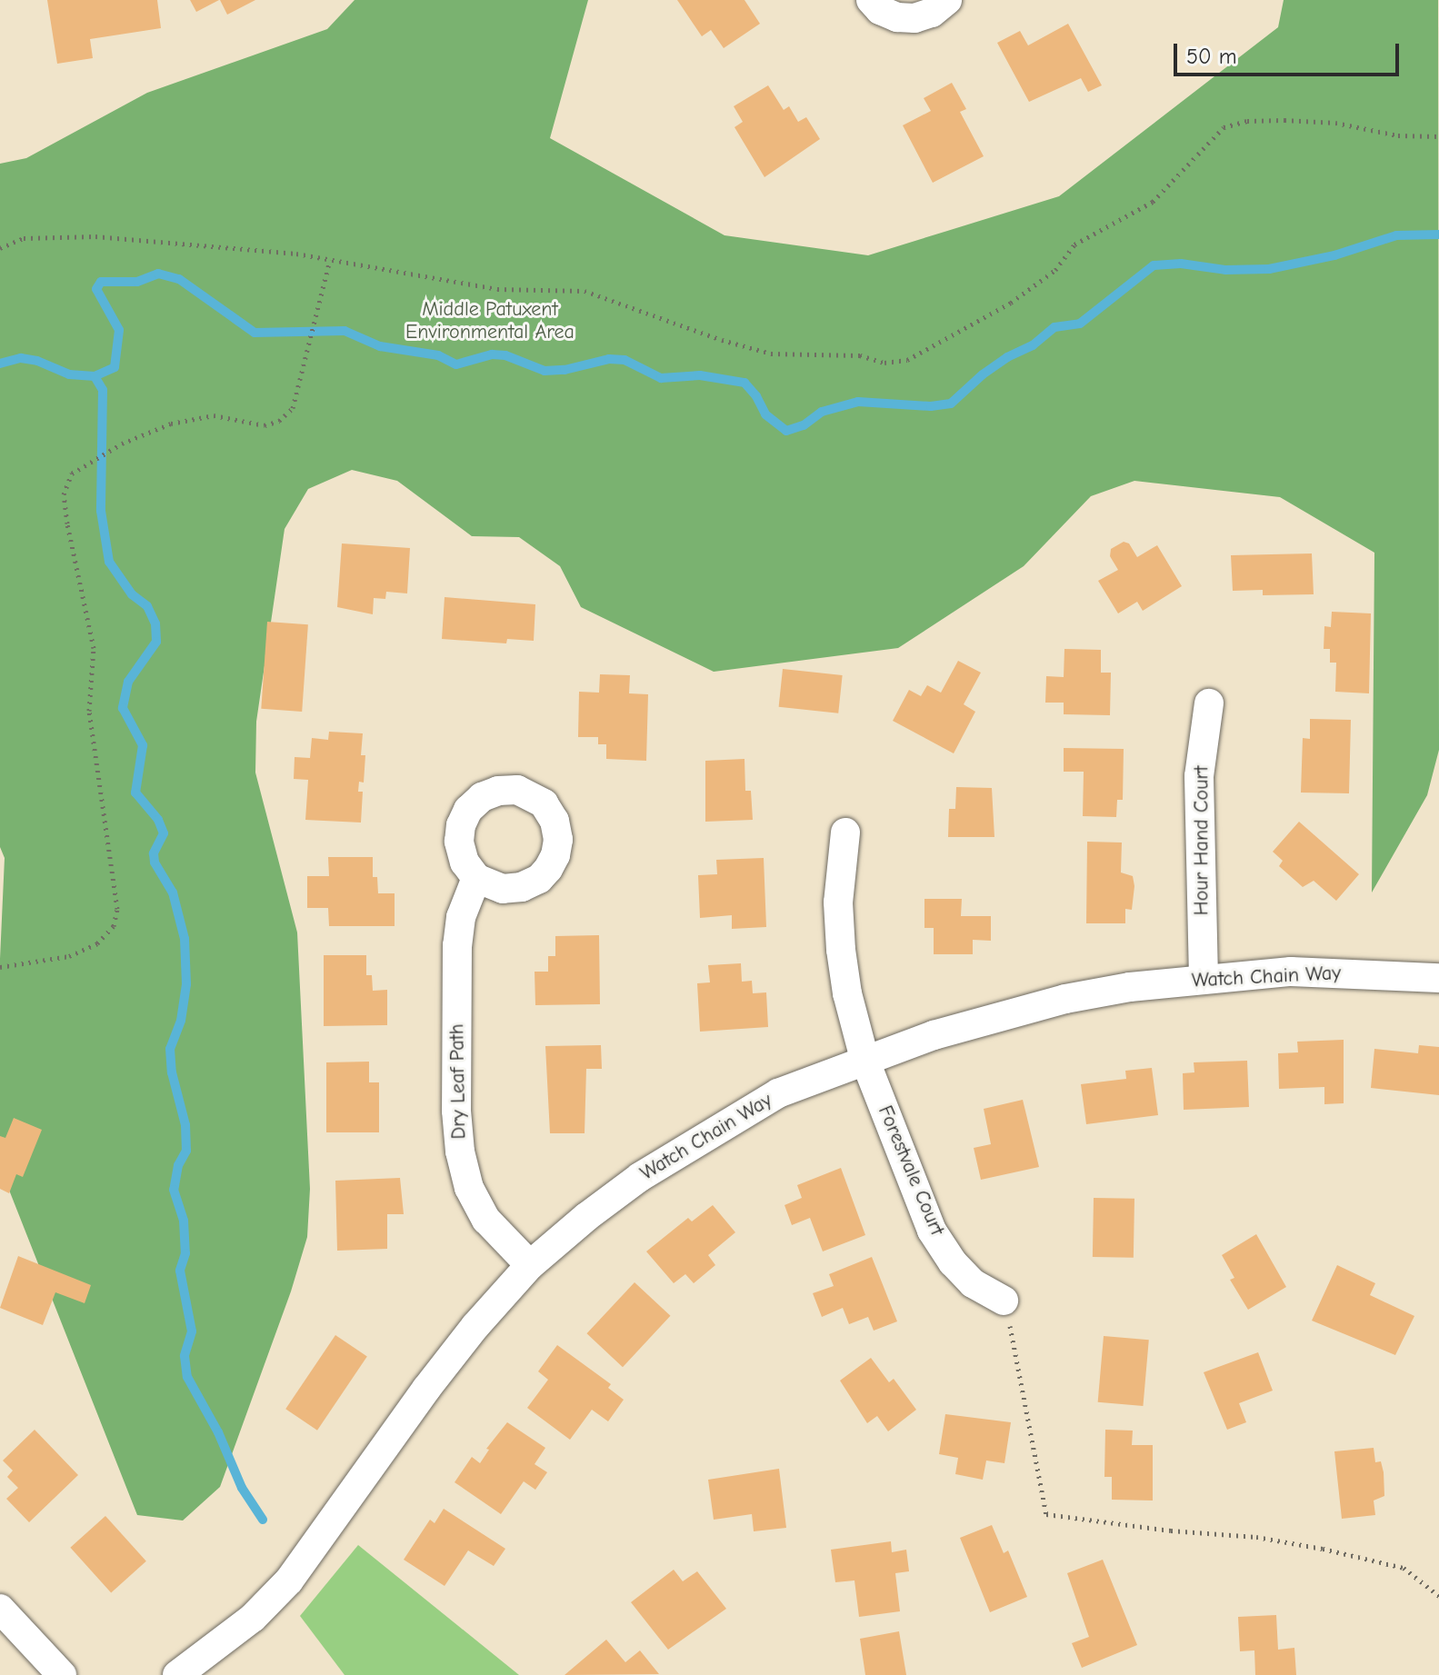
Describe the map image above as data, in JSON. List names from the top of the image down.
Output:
{
  "streets": {
    "street": [
      "Hour Hand Court",
      "Watch Chain Way",
      "Dry Leaf Path",
      "Forestvale Court"
    ]
  },
  "crossings": [
    ["Hour Hand Court", "Watch Chain Way"],
    ["Watch Chain Way", "Dry Leaf Path"],
    ["Watch Chain Way", "Forestvale Court"]
  ],
  "parks": ["Middle Patuxent Environmental Area"],
  "scale_bar": "50 m"
}
